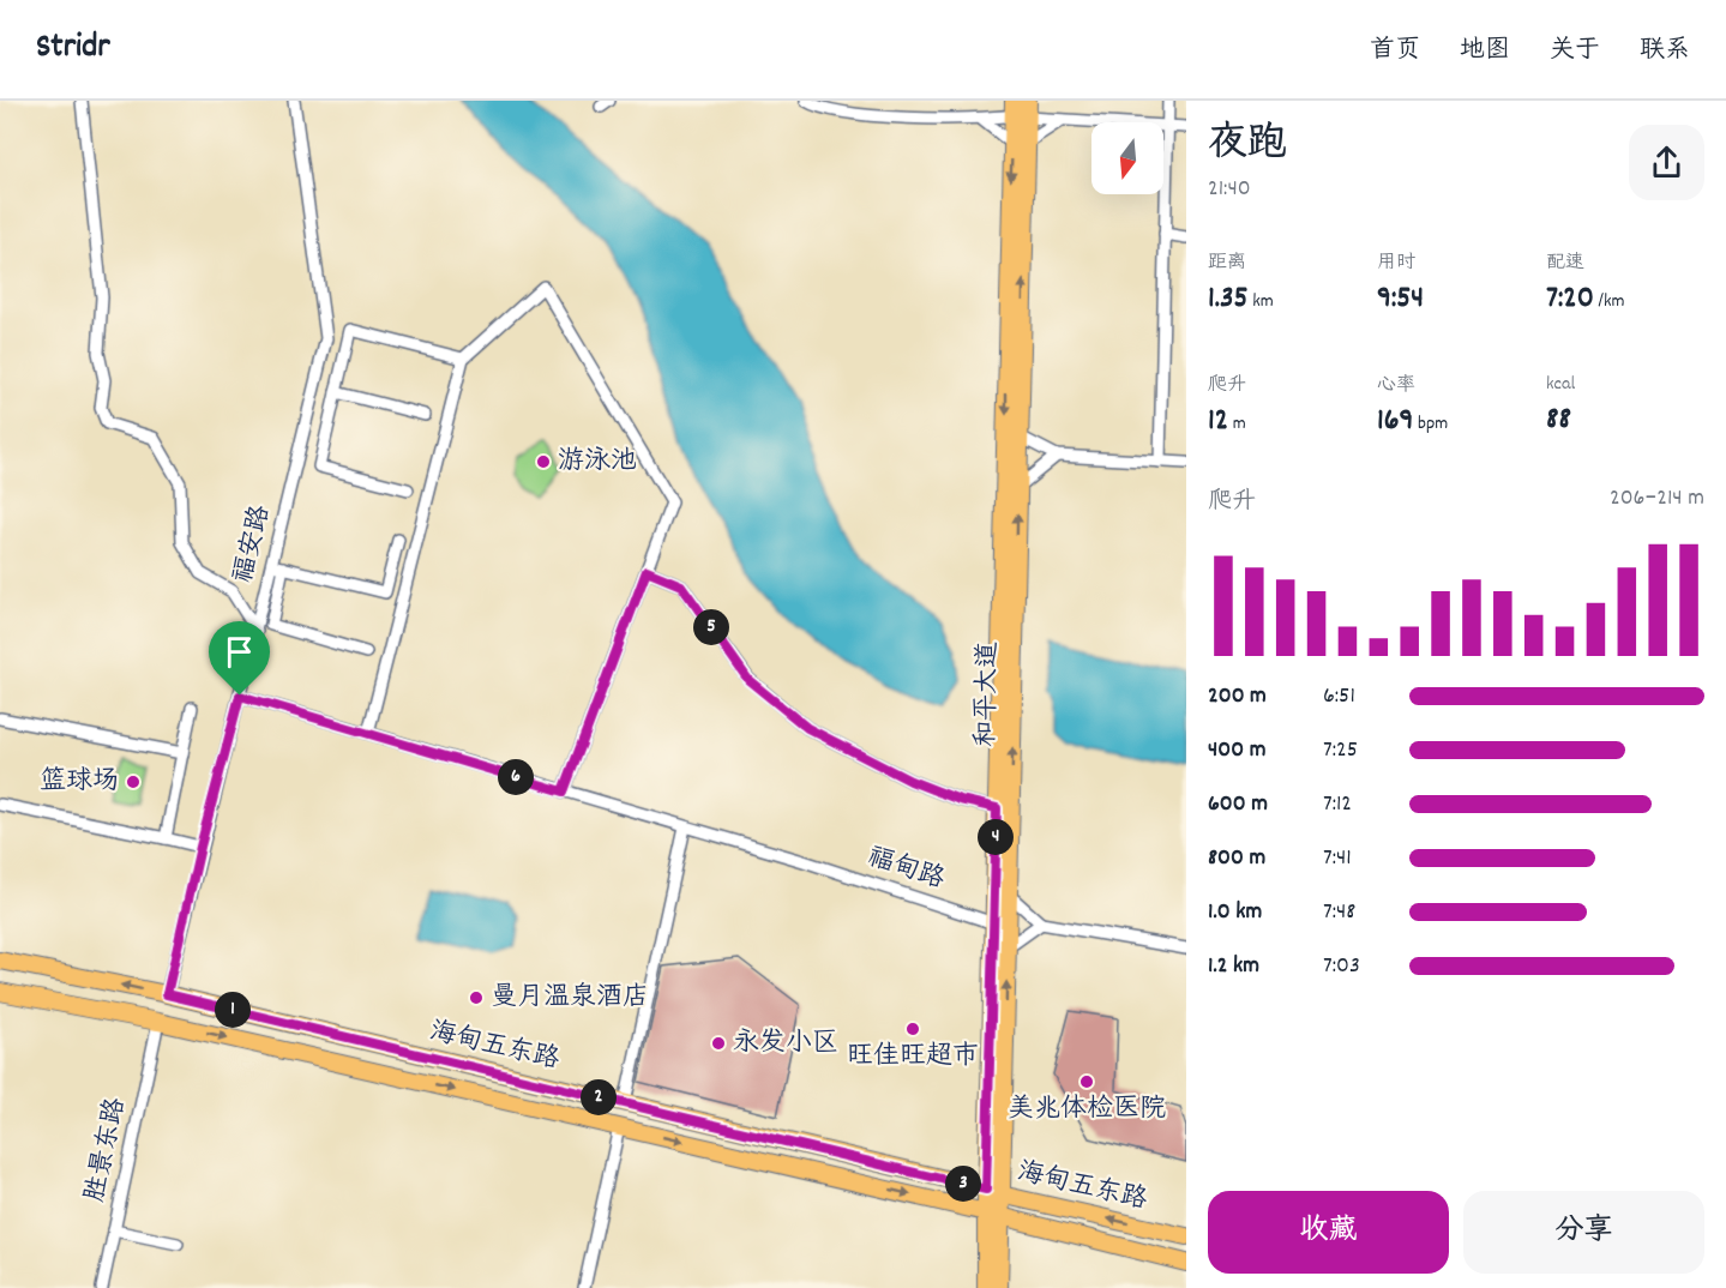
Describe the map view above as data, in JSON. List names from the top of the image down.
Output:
{
  "streets": {
    "main road": ["和平大道", "海甸五东路"],
    "street": ["福安路", "福甸路", "胜景东路"]
  },
  "crossings": [
    ["福安路", "福甸路"],
    ["福安路", "海甸五东路"],
    ["和平大道", "福甸路"],
    ["和平大道", "海甸五东路"],
    ["海甸五东路", "胜景东路"]
  ],
  "places": [
    "游泳池",
    "篮球场",
    "曼月温泉酒店",
    "旺佳旺超市",
    "永发小区",
    "美兆体检医院"
  ],
  "north": "bottom",
  "page": {
    "header": "Stridr",
    "nav": [
      "首页",
      "地图",
      "关于",
      "联系"
    ],
    "heading": ["夜跑", "21:40"],
    "stats": [
      ["距离", "1.35 km"],
      ["用时", "9:54"],
      ["配速", "7:20 /km"],
      ["爬升", "12 m"],
      ["心率", "169 bpm"],
      ["kcal", "88"]
    ],
    "chart": ["爬升", "206–214 m"],
    "pins": [
      "5",
      "6",
      "4",
      "1",
      "2",
      "3"
    ],
    "list": [
      {
        "name": "200 m",
        "note": "6:51"
      },
      {
        "name": "400 m",
        "note": "7:25"
      },
      {
        "name": "600 m",
        "note": "7:12"
      },
      {
        "name": "800 m",
        "note": "7:41"
      },
      {
        "name": "1.0 km",
        "note": "7:48"
      },
      {
        "name": "1.2 km",
        "note": "7:03"
      }
    ],
    "buttons": ["收藏", "分享"]
  }
}
